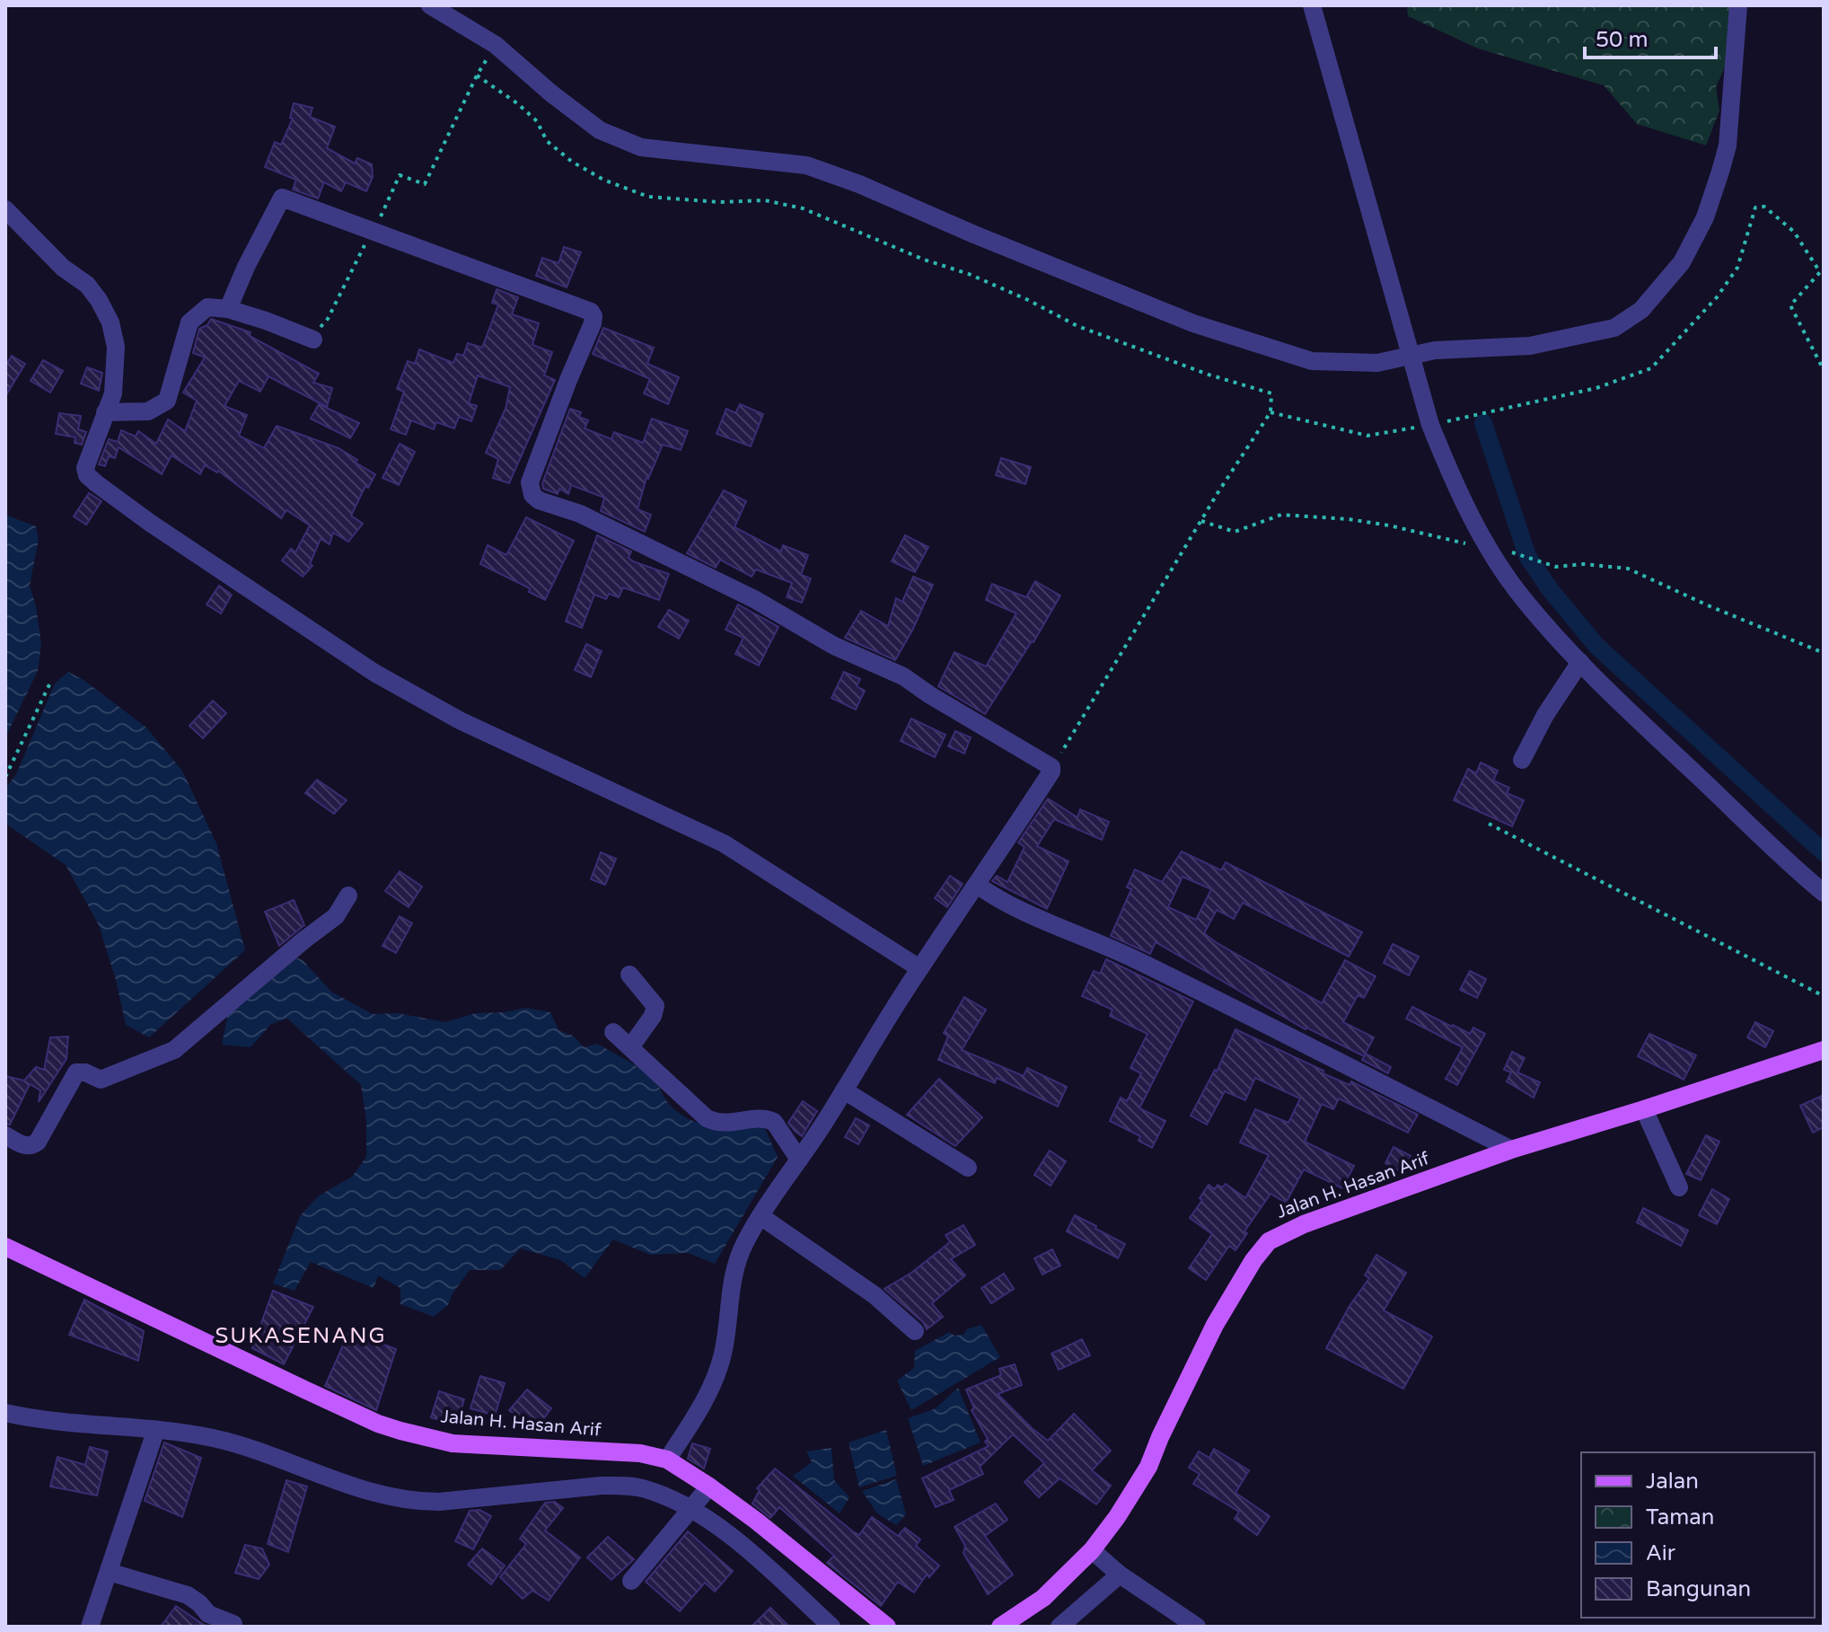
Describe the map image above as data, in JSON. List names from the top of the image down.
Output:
{
  "streets": {
    "main road": ["Jalan H. Hasan Arif"]
  },
  "districts": ["SUKASENANG"],
  "legend": [
    "Jalan",
    "Taman",
    "Air",
    "Bangunan"
  ],
  "scale_bar": "50 m"
}
